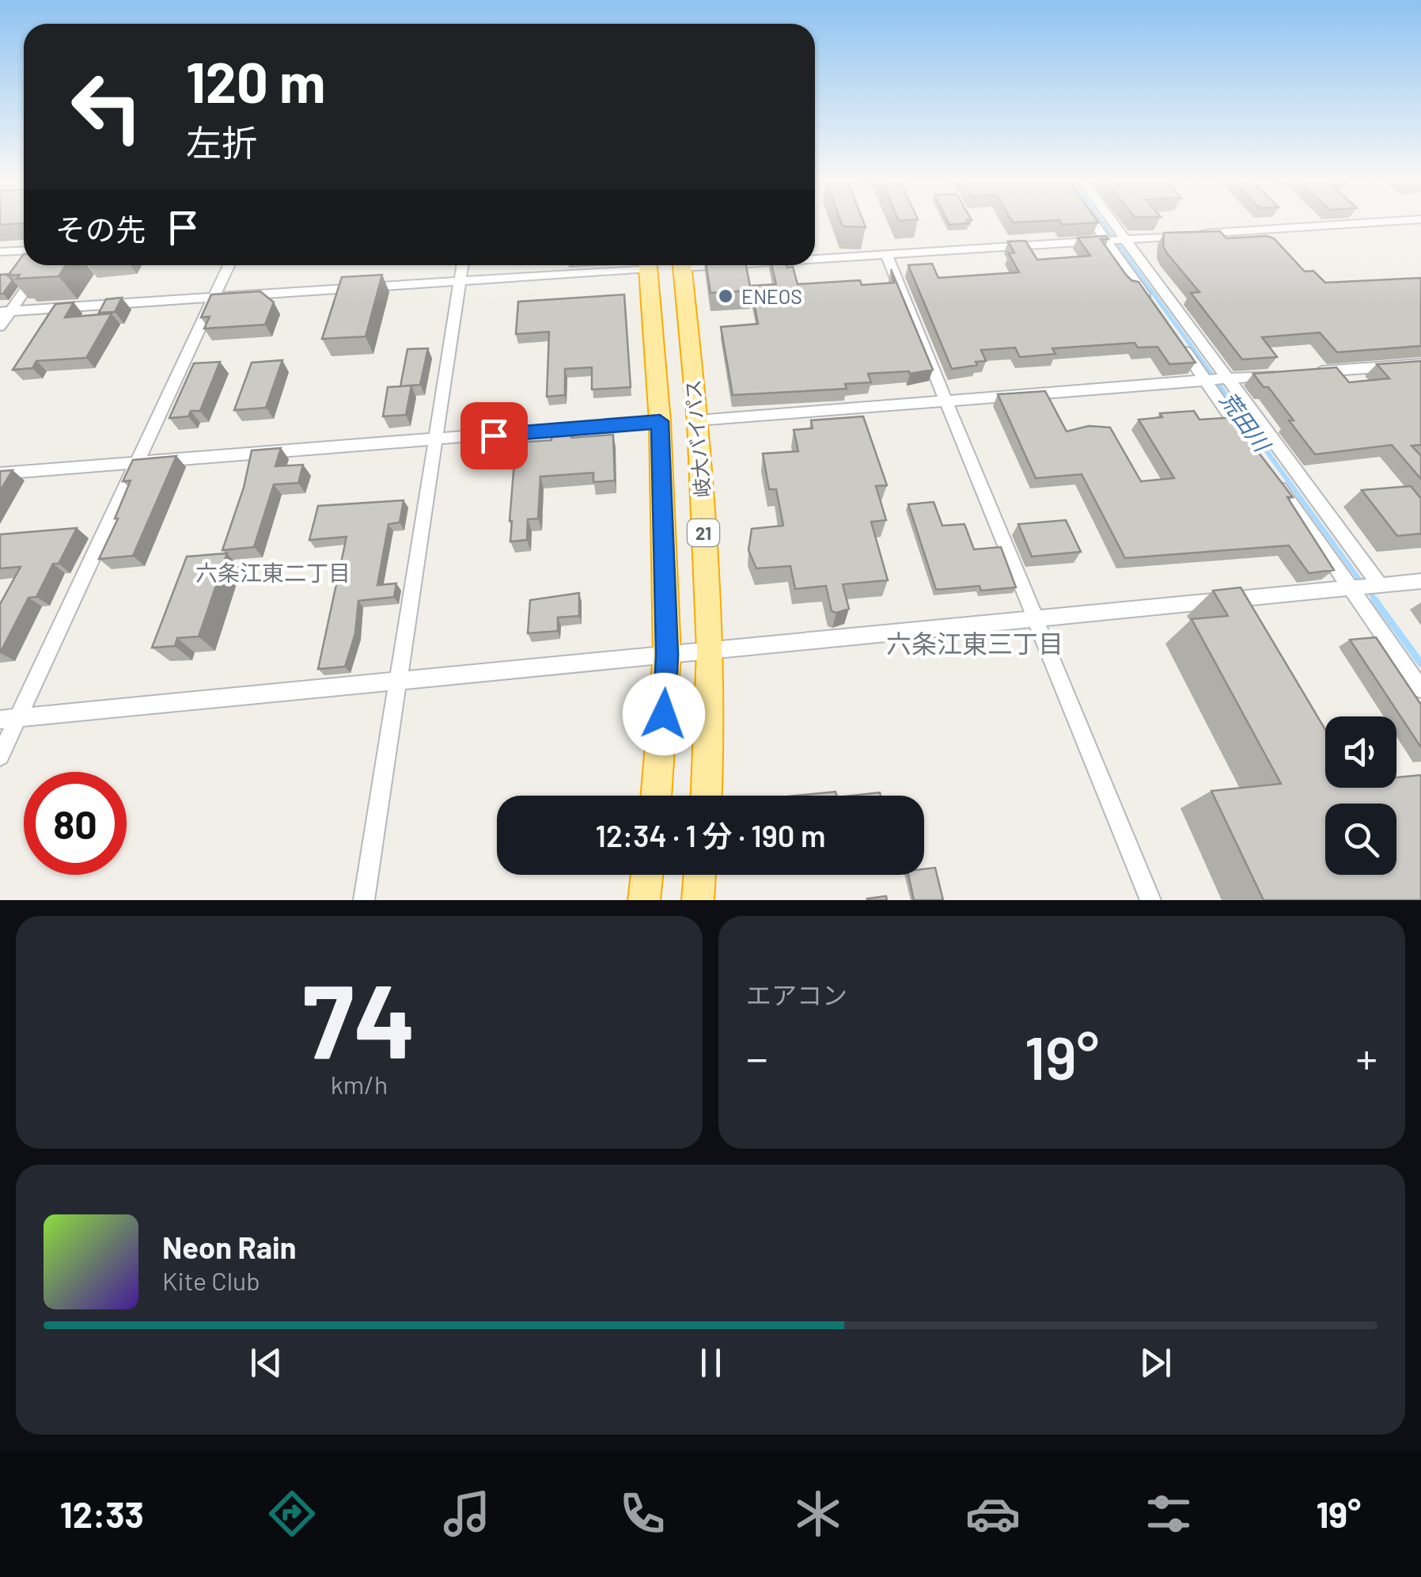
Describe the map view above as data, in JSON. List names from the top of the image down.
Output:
{
  "streets": {
    "highway": ["岐大バイパス", "21"]
  },
  "districts": ["六条江東二丁目", "六条江東三丁目"],
  "water": ["荒田川"],
  "places": ["ENEOS"],
  "page": {
    "turn": ["120 m", "左折"],
    "then": "その先",
    "limit": "80",
    "trip": "12:34 · 1 分 · 190 m",
    "tile": [
      ["74", "km/h"],
      "エアコン"
    ],
    "heat": ["−", "19°", "+"],
    "song": ["Neon Rain", "Kite Club"],
    "tabs": ["12:33", "19°"]
  }
}
